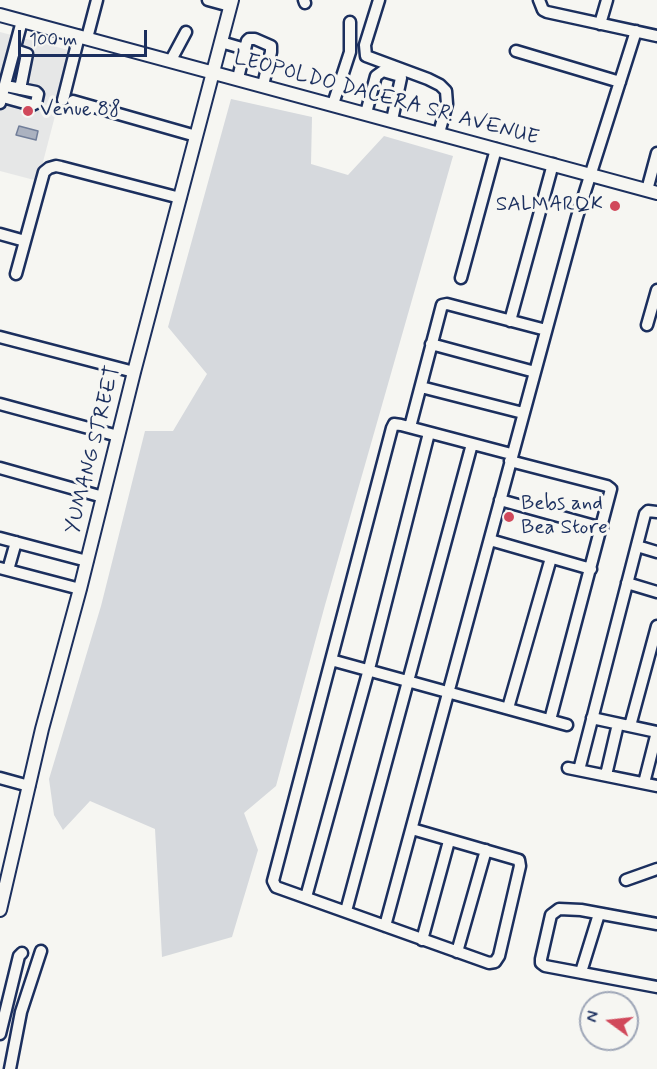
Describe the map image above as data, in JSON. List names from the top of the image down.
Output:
{
  "streets": {
    "main road": ["LEOPOLDO DACERA SR. AVENUE", "YUMANG STREET"]
  },
  "crossings": [
    ["LEOPOLDO DACERA SR. AVENUE", "YUMANG STREET"]
  ],
  "places": ["Venue 88", "SALMARQK", "Bebs and Bea Store"],
  "scale_bar": "100 m",
  "north": "left"
}
